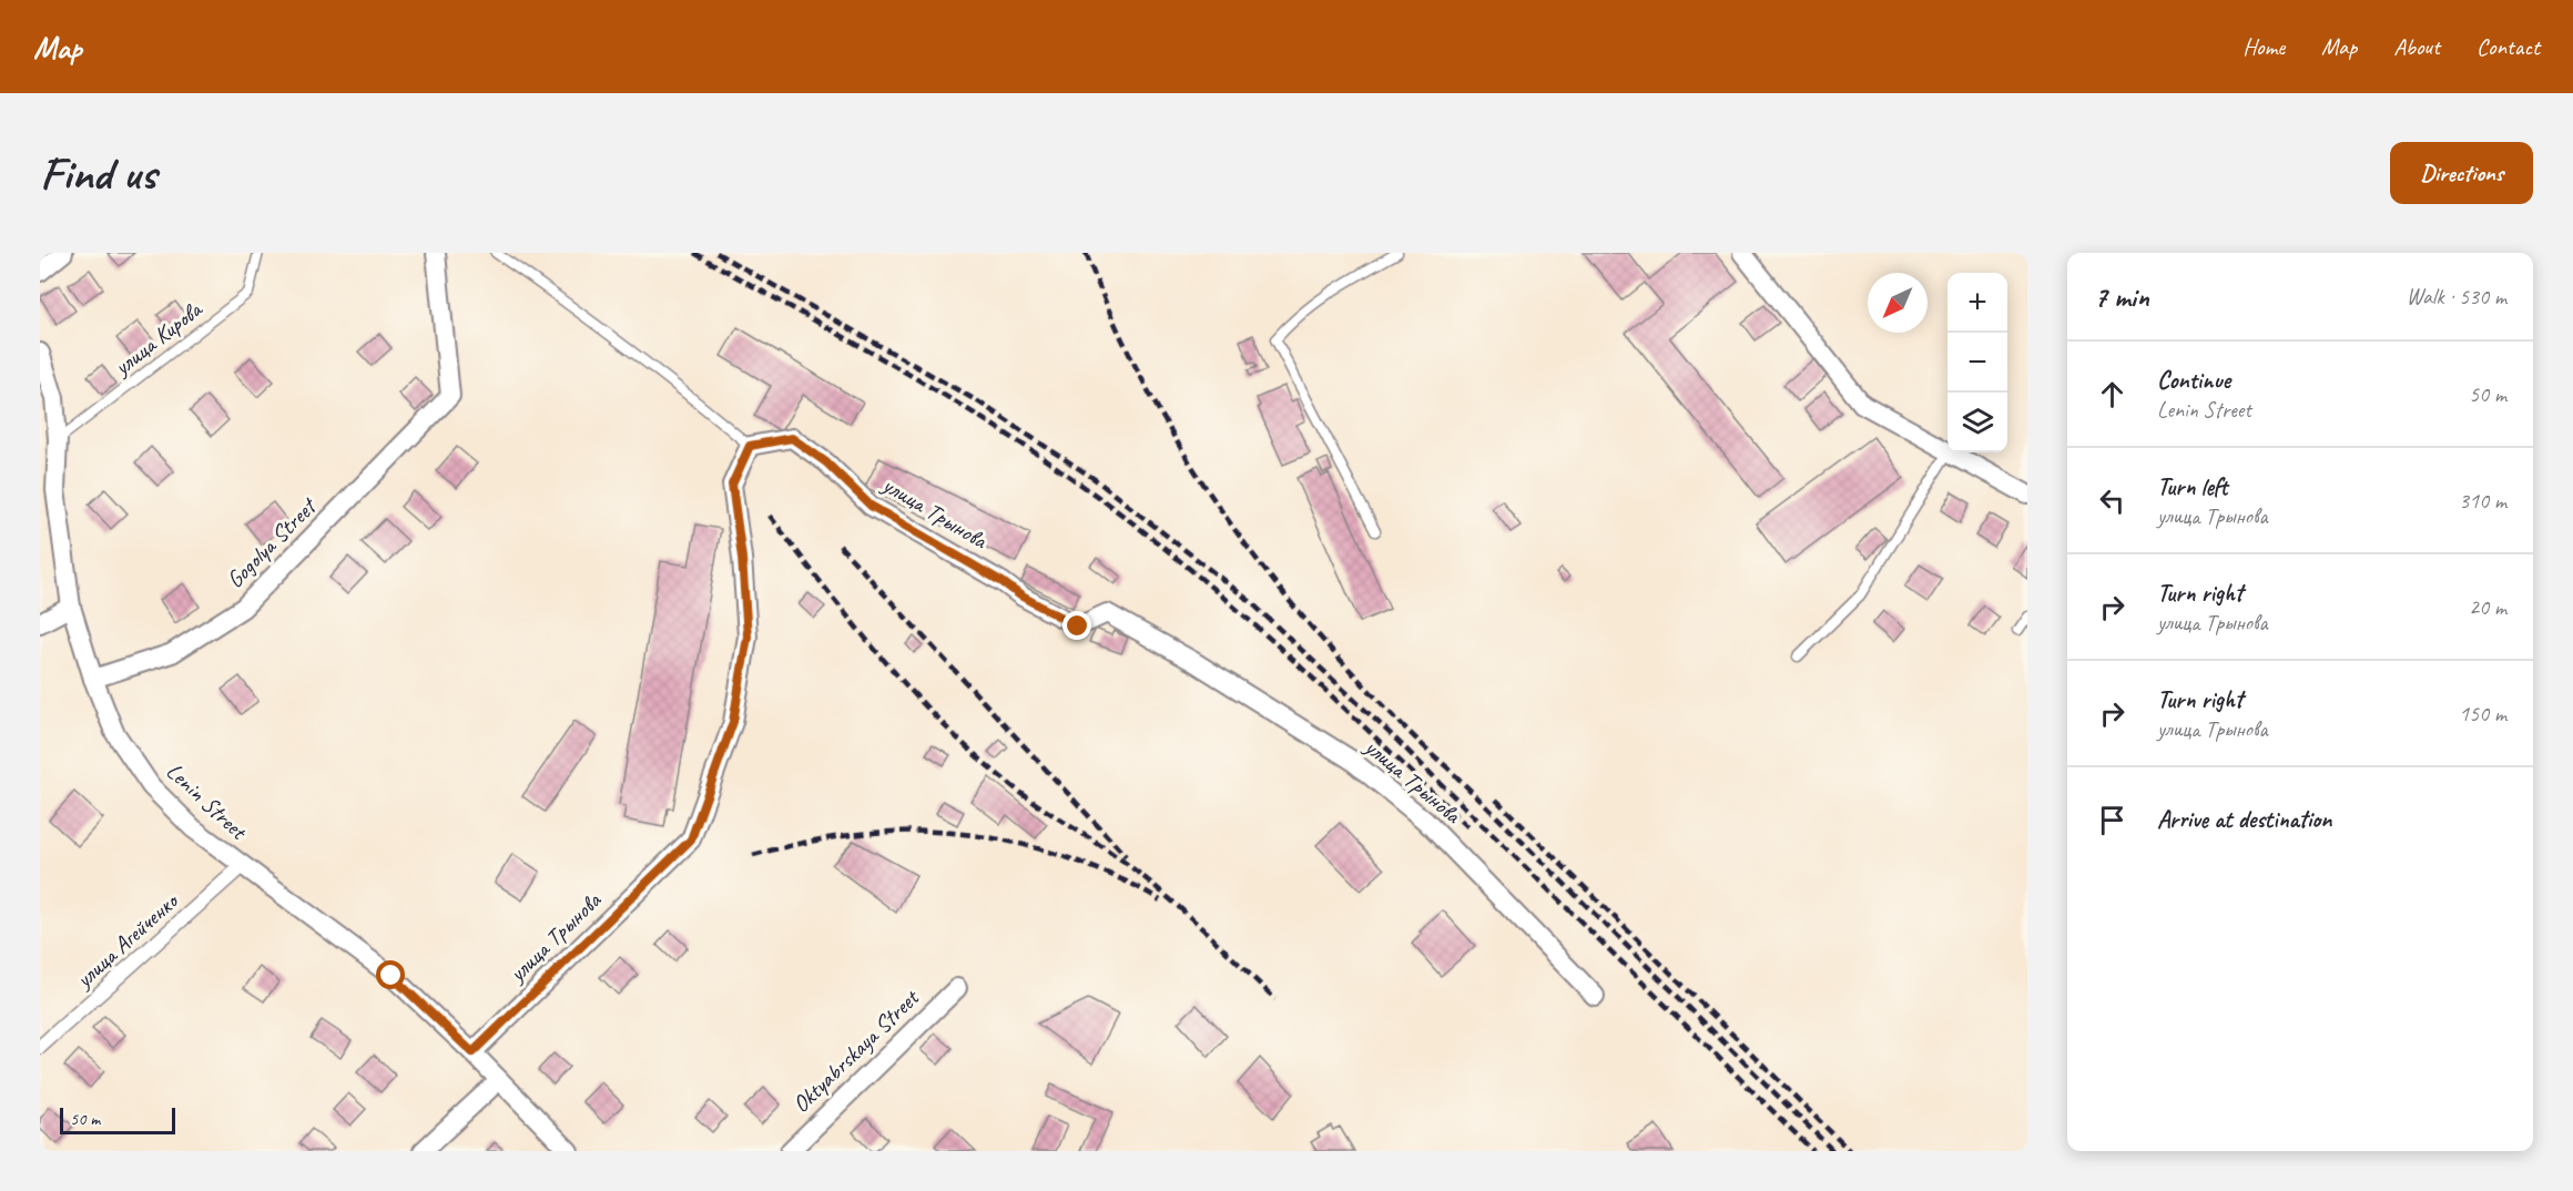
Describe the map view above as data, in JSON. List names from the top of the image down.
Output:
{
  "streets": {
    "street": [
      "улица Трынова",
      "Gogolya Street",
      "Lenin Street",
      "улица Агейченко",
      "Oktyabrskaya Street"
    ],
    "lane": ["улица Кирова"]
  },
  "crossings": [
    ["улица Кирова", "Lenin Street"],
    ["улица Трынова", "Lenin Street"],
    ["Gogolya Street", "Lenin Street"],
    ["Lenin Street", "улица Агейченко"]
  ],
  "scale_bar": "50 m",
  "north": "bottom left",
  "page": {
    "header": "Map",
    "nav": [
      "Home",
      "Map",
      "About",
      "Contact"
    ],
    "buttons": "Directions",
    "title": "Find us",
    "heading": ["7 min", "Walk · 530 m"],
    "map_buttons": ["+", "−"],
    "list": [
      ["Continue", "Lenin Street", "50 m"],
      ["Turn left", "улица Трынова", "310 m"],
      ["Turn right", "улица Трынова", "20 m"],
      ["Turn right", "улица Трынова", "150 m"],
      "Arrive at destination"
    ],
    "scale": "50 m"
  }
}
